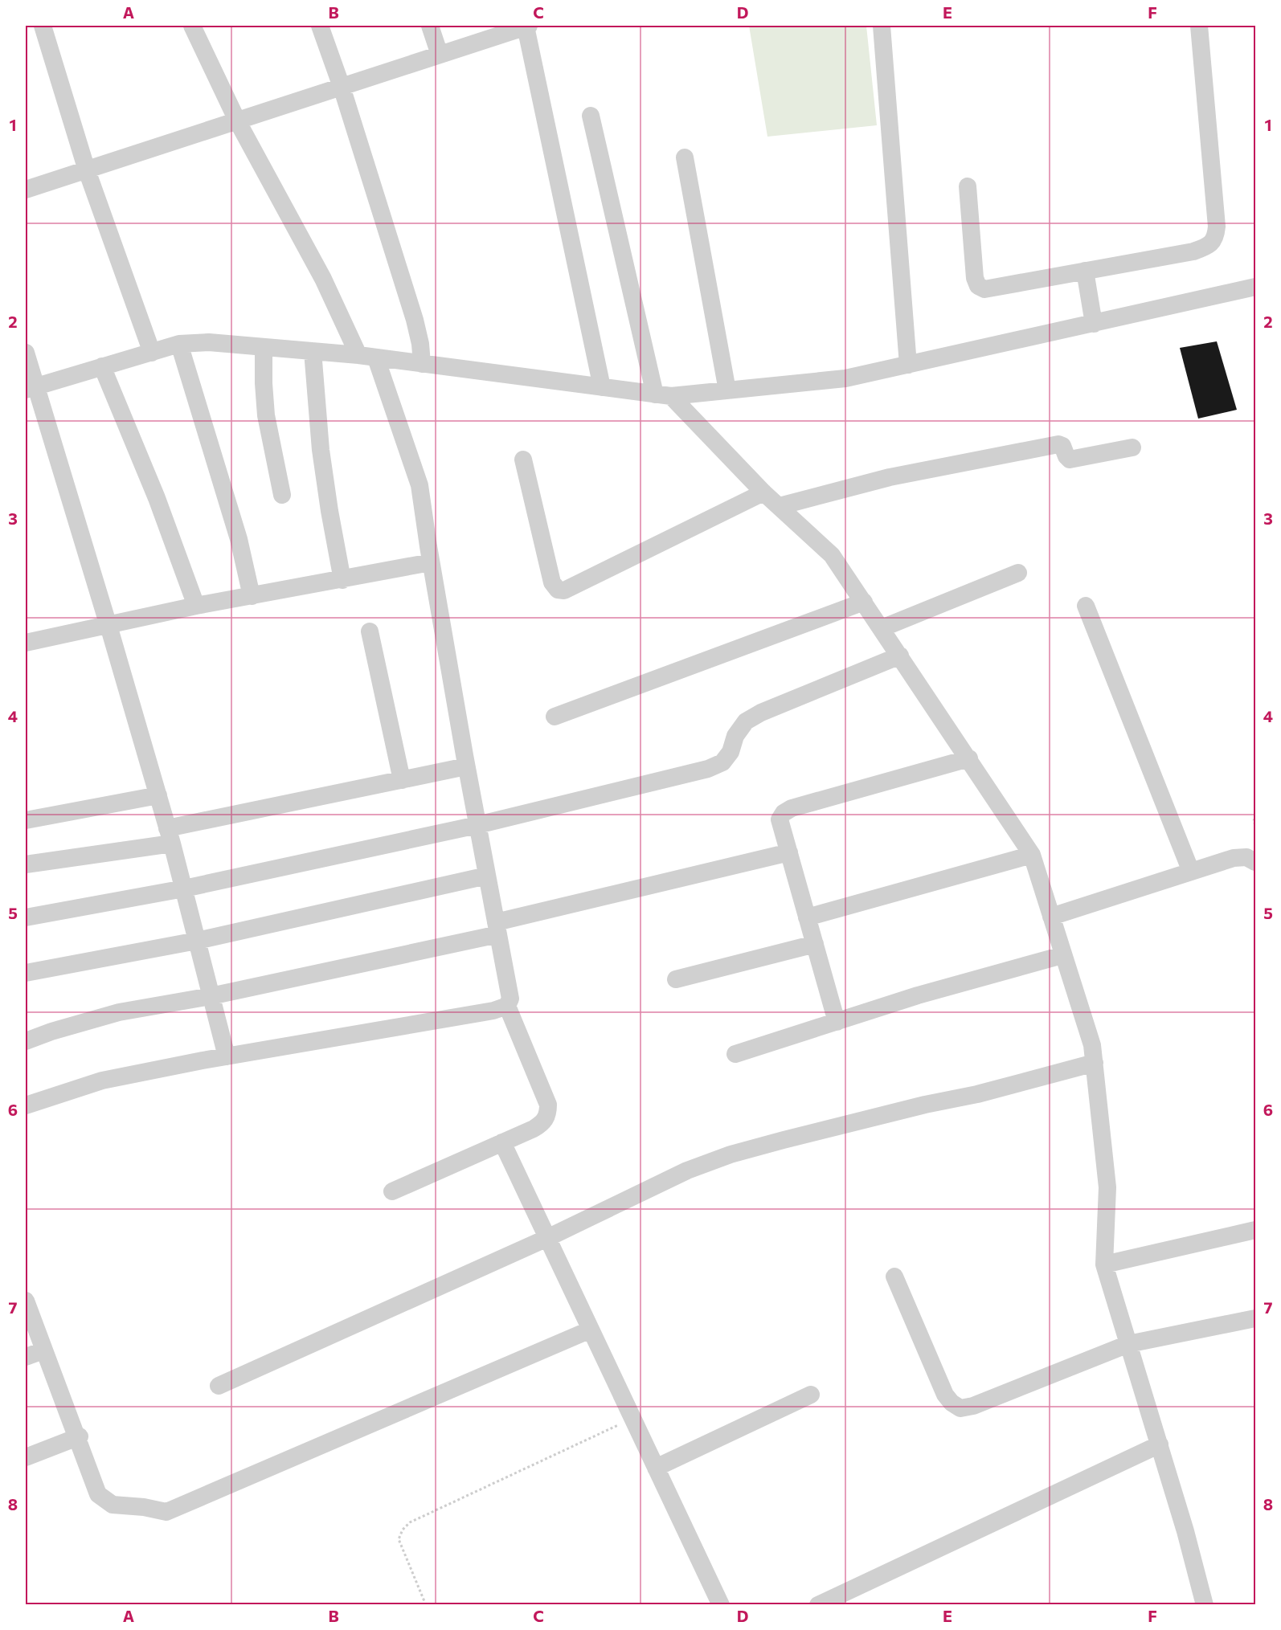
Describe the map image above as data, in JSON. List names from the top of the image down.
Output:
{
  "grid": {
    "columns": [
      "A",
      "B",
      "C",
      "D",
      "E",
      "F"
    ],
    "rows": [
      "1",
      "2",
      "3",
      "4",
      "5",
      "6",
      "7",
      "8"
    ]
  }
}
